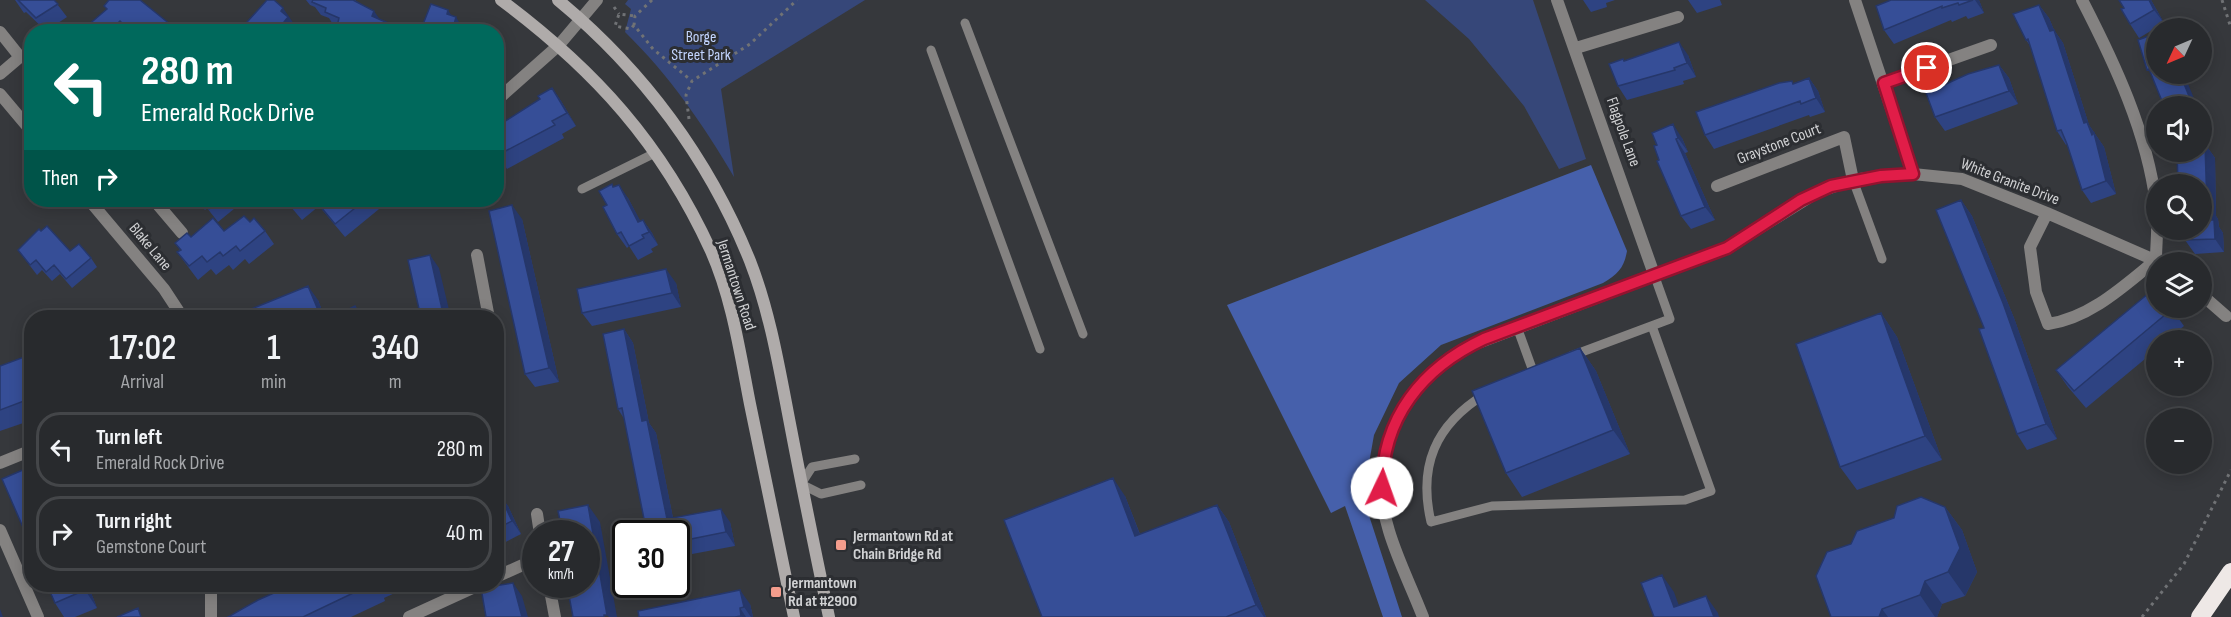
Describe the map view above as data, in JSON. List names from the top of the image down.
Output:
{
  "streets": {
    "main road": ["Jermantown Road"],
    "street": [
      "Flagpole Lane",
      "Graystone Court",
      "White Granite Drive",
      "Blake Lane"
    ]
  },
  "crossings": [
    ["Flagpole Lane", "White Granite Drive"],
    ["Graystone Court", "White Granite Drive"]
  ],
  "parks": ["Borge Street Park"],
  "places": {
    "transit": ["Jermantown Rd at Chain Bridge Rd", "Jermantown Rd at #2900"]
  },
  "north": "bottom left",
  "page": {
    "map_buttons": ["+", "−"],
    "turn": ["280 m", "Emerald Rock Drive"],
    "then": "Then",
    "eta": [
      "17:02",
      "Arrival",
      "1",
      "min",
      "340",
      "m"
    ],
    "list": [
      {
        "name": "Turn left",
        "note": "Emerald Rock Drive",
        "value": "280 m"
      },
      {
        "name": "Turn right",
        "note": "Gemstone Court",
        "value": "40 m"
      }
    ],
    "speed": "27 km/h",
    "limit": "30"
  }
}
